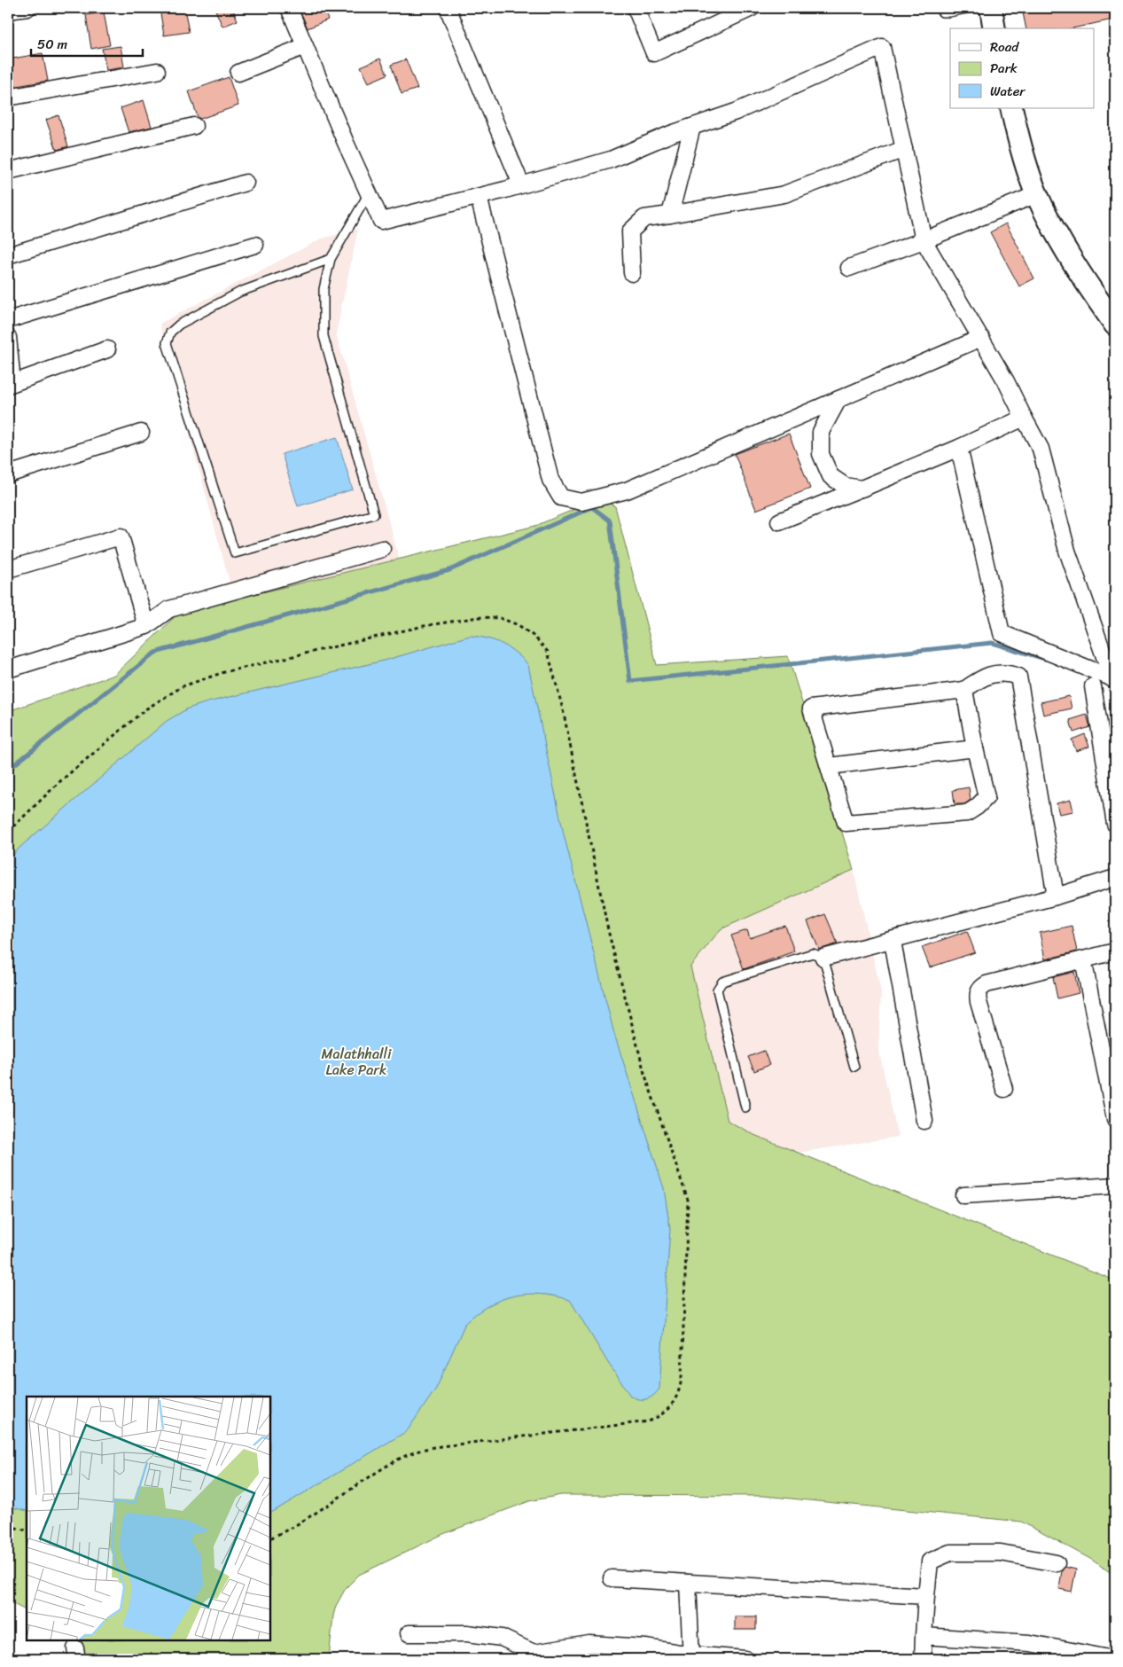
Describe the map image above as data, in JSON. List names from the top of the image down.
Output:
{
  "parks": ["Malathhalli Lake Park"],
  "legend": ["Road", "Park", "Water"],
  "scale_bar": "50 m"
}
